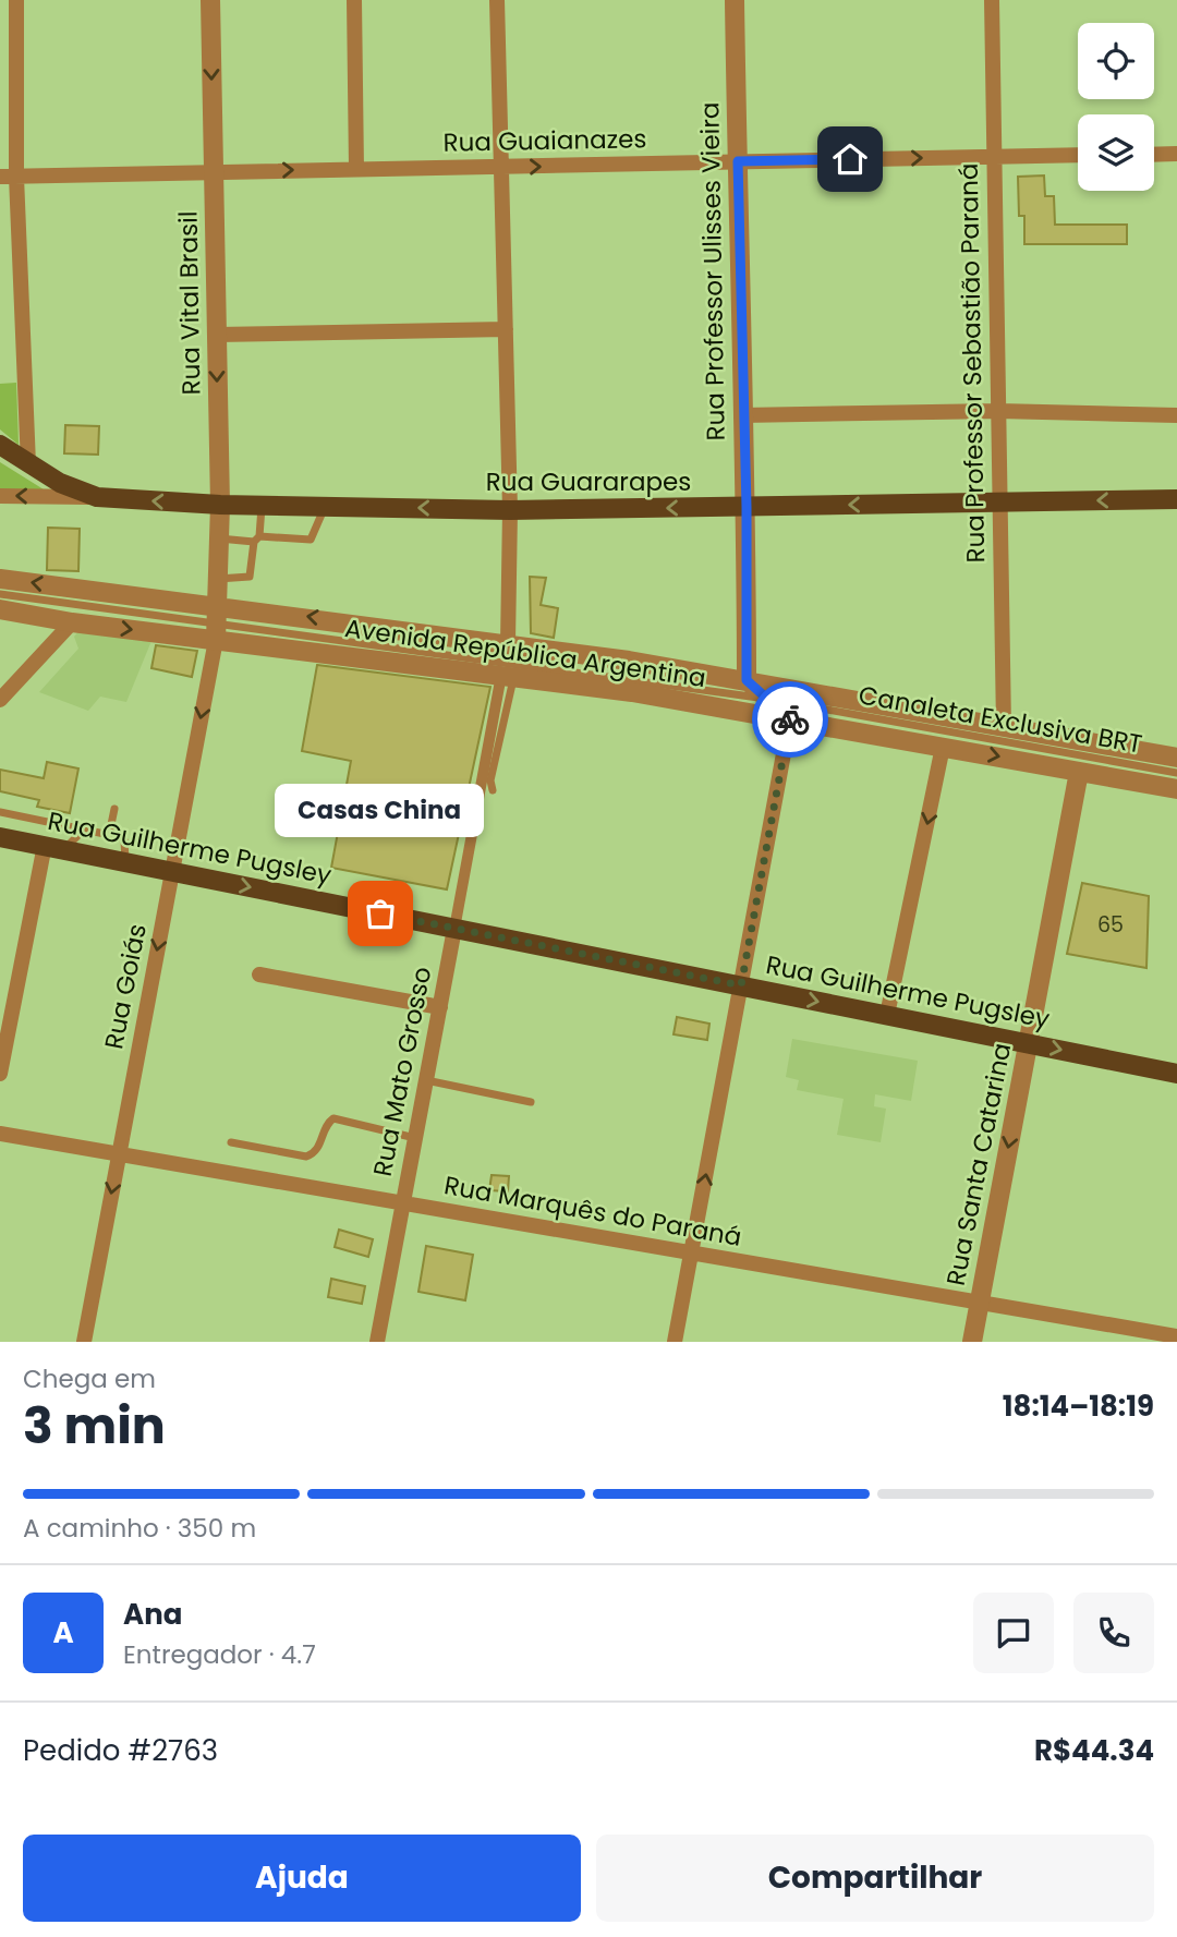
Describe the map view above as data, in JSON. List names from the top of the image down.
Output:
{
  "streets": {
    "main road": ["Rua Guararapes", "Rua Guilherme Pugsley"],
    "street": [
      "Rua Guaianazes",
      "Rua Professor Ulisses Vieira",
      "Rua Vital Brasil",
      "Rua Professor Sebastião Paraná",
      "Avenida República Argentina",
      "Rua Goiás",
      "Rua Mato Grosso",
      "Rua Santa Catarina",
      "Rua Marquês do Paraná"
    ],
    "lane": ["Canaleta Exclusiva BRT"]
  },
  "crossings": [
    ["Rua Guaianazes", "Rua Professor Ulisses Vieira"],
    ["Rua Guaianazes", "Rua Vital Brasil"],
    ["Rua Guaianazes", "Rua Professor Sebastião Paraná"],
    ["Rua Professor Ulisses Vieira", "Rua Guararapes"],
    ["Rua Professor Ulisses Vieira", "Avenida República Argentina"],
    ["Rua Vital Brasil", "Rua Guararapes"],
    ["Rua Vital Brasil", "Avenida República Argentina"],
    ["Rua Vital Brasil", "Canaleta Exclusiva BRT"],
    ["Rua Vital Brasil", "Rua Goiás"],
    ["Rua Professor Sebastião Paraná", "Rua Guararapes"],
    ["Rua Professor Sebastião Paraná", "Avenida República Argentina"],
    ["Avenida República Argentina", "Canaleta Exclusiva BRT"],
    ["Avenida República Argentina", "Rua Goiás"],
    ["Avenida República Argentina", "Rua Mato Grosso"],
    ["Avenida República Argentina", "Rua Santa Catarina"],
    ["Canaleta Exclusiva BRT", "Rua Goiás"],
    ["Rua Guilherme Pugsley", "Rua Goiás"],
    ["Rua Guilherme Pugsley", "Rua Mato Grosso"],
    ["Rua Guilherme Pugsley", "Rua Santa Catarina"],
    ["Rua Goiás", "Rua Marquês do Paraná"],
    ["Rua Mato Grosso", "Rua Marquês do Paraná"],
    ["Rua Santa Catarina", "Rua Marquês do Paraná"]
  ],
  "one_way": [
    "Rua Guaianazes",
    "Rua Guararapes",
    "Rua Guilherme Pugsley",
    "Rua Santa Catarina"
  ],
  "places": ["Casas China"],
  "house_numbers": ["65"],
  "page": {
    "bubble": "Casas China",
    "heading": ["3 min", "Chega em", "18:14–18:19"],
    "panel": [
      "Ana",
      "Entregador · 4.7",
      "Pedido #2763",
      "R$44.34"
    ],
    "bar": "A caminho · 350 m",
    "round": "A",
    "buttons": ["Ajuda", "Compartilhar"]
  }
}
